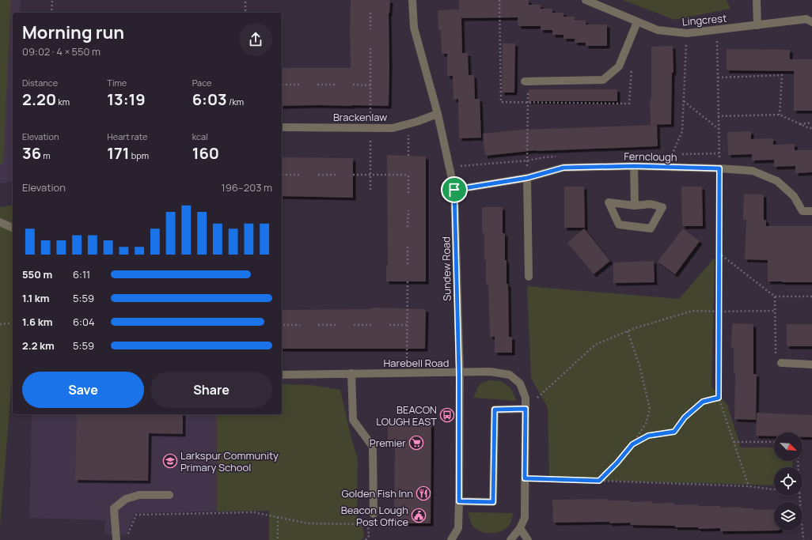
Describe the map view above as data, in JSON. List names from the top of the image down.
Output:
{
  "streets": {
    "street": [
      "Lingcrest",
      "Brackenlaw",
      "Fernclough",
      "Sundew Road",
      "Harebell Road"
    ]
  },
  "crossings": [
    ["Brackenlaw", "Sundew Road"],
    ["Fernclough", "Sundew Road"],
    ["Sundew Road", "Harebell Road"]
  ],
  "places": {
    "bus stop": ["BEACON LOUGH EAST"],
    "supermarket": ["Premier"],
    "school or university": ["Larkspur Community Primary School"],
    "restaurant": ["Golden Fish Inn"],
    "public building": ["Beacon Lough Post Office"]
  },
  "north": "bottom right",
  "page": {
    "heading": ["Morning run", "09:02 · 4 × 550 m"],
    "stats": [
      ["Distance", "2.20 km"],
      ["Time", "13:19"],
      ["Pace", "6:03 /km"],
      ["Elevation", "36 m"],
      ["Heart rate", "171 bpm"],
      ["kcal", "160"]
    ],
    "chart": ["Elevation", "196–203 m"],
    "list": [
      {
        "name": "550 m",
        "note": "6:11"
      },
      {
        "name": "1.1 km",
        "note": "5:59"
      },
      {
        "name": "1.6 km",
        "note": "6:04"
      },
      {
        "name": "2.2 km",
        "note": "5:59"
      }
    ],
    "buttons": ["Save", "Share"]
  }
}
